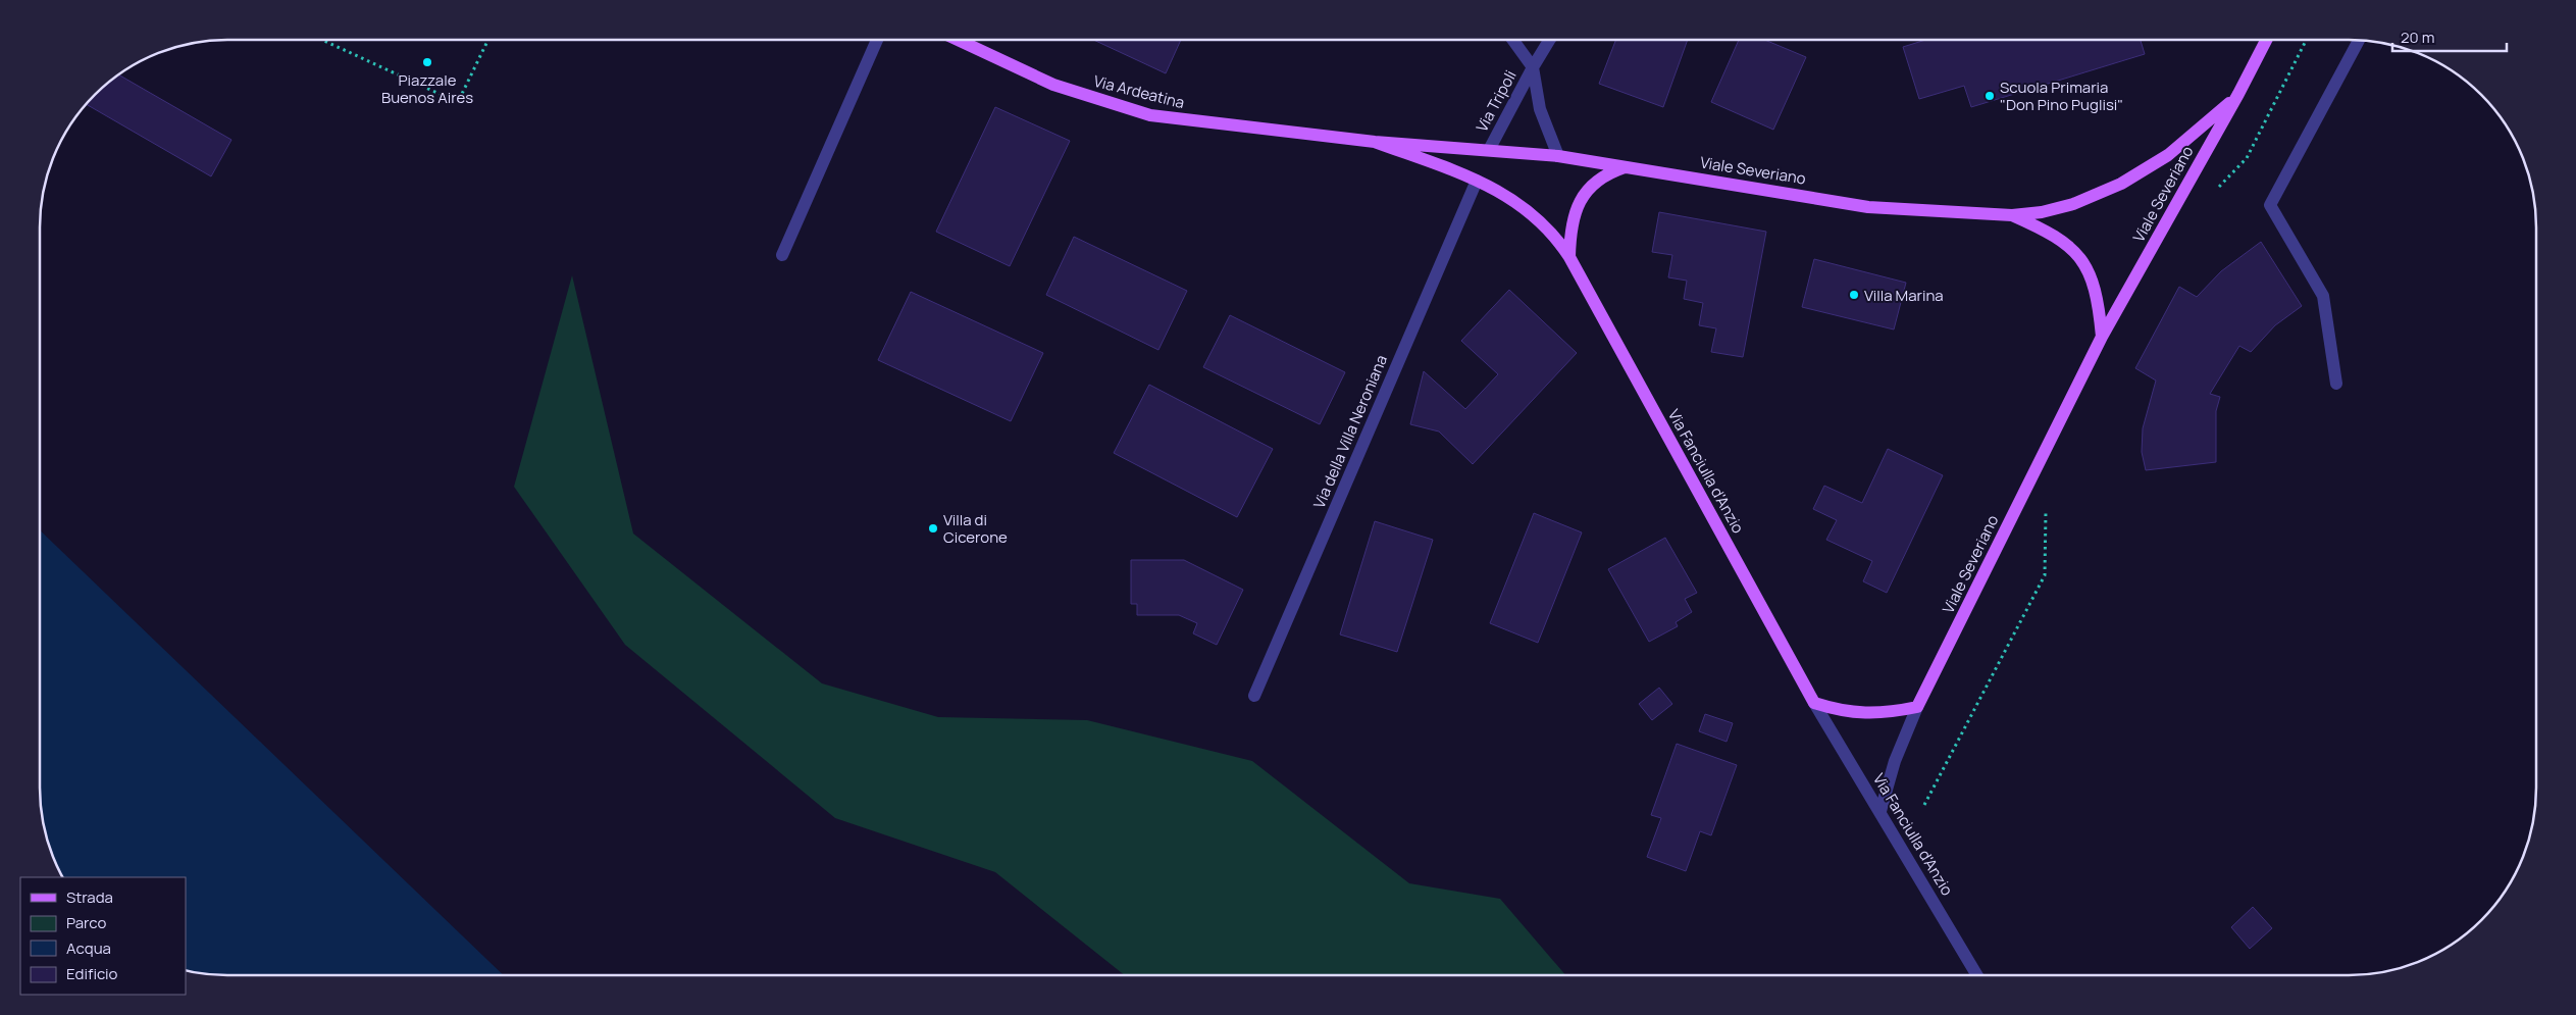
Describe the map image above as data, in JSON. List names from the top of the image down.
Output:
{
  "streets": {
    "main road": ["Via Ardeatina", "Viale Severiano", "Via Fanciulla d'Anzio"],
    "street": ["Via Tripoli", "Via della Villa Neroniana"]
  },
  "crossings": [
    ["Via Ardeatina", "Via Tripoli"],
    ["Via Ardeatina", "Viale Severiano"],
    ["Via Ardeatina", "Via della Villa Neroniana"],
    ["Via Ardeatina", "Via Fanciulla d'Anzio"],
    ["Via Tripoli", "Viale Severiano"],
    ["Viale Severiano", "Via Fanciulla d'Anzio"],
    ["Via della Villa Neroniana", "Via Fanciulla d'Anzio"]
  ],
  "places": [
    "Piazzale Buenos Aires",
    "Scuola Primaria \"Don Pino Puglisi\"",
    "Villa Marina",
    "Villa di Cicerone"
  ],
  "legend": [
    "Strada",
    "Parco",
    "Acqua",
    "Edificio"
  ],
  "scale_bar": "20 m"
}
